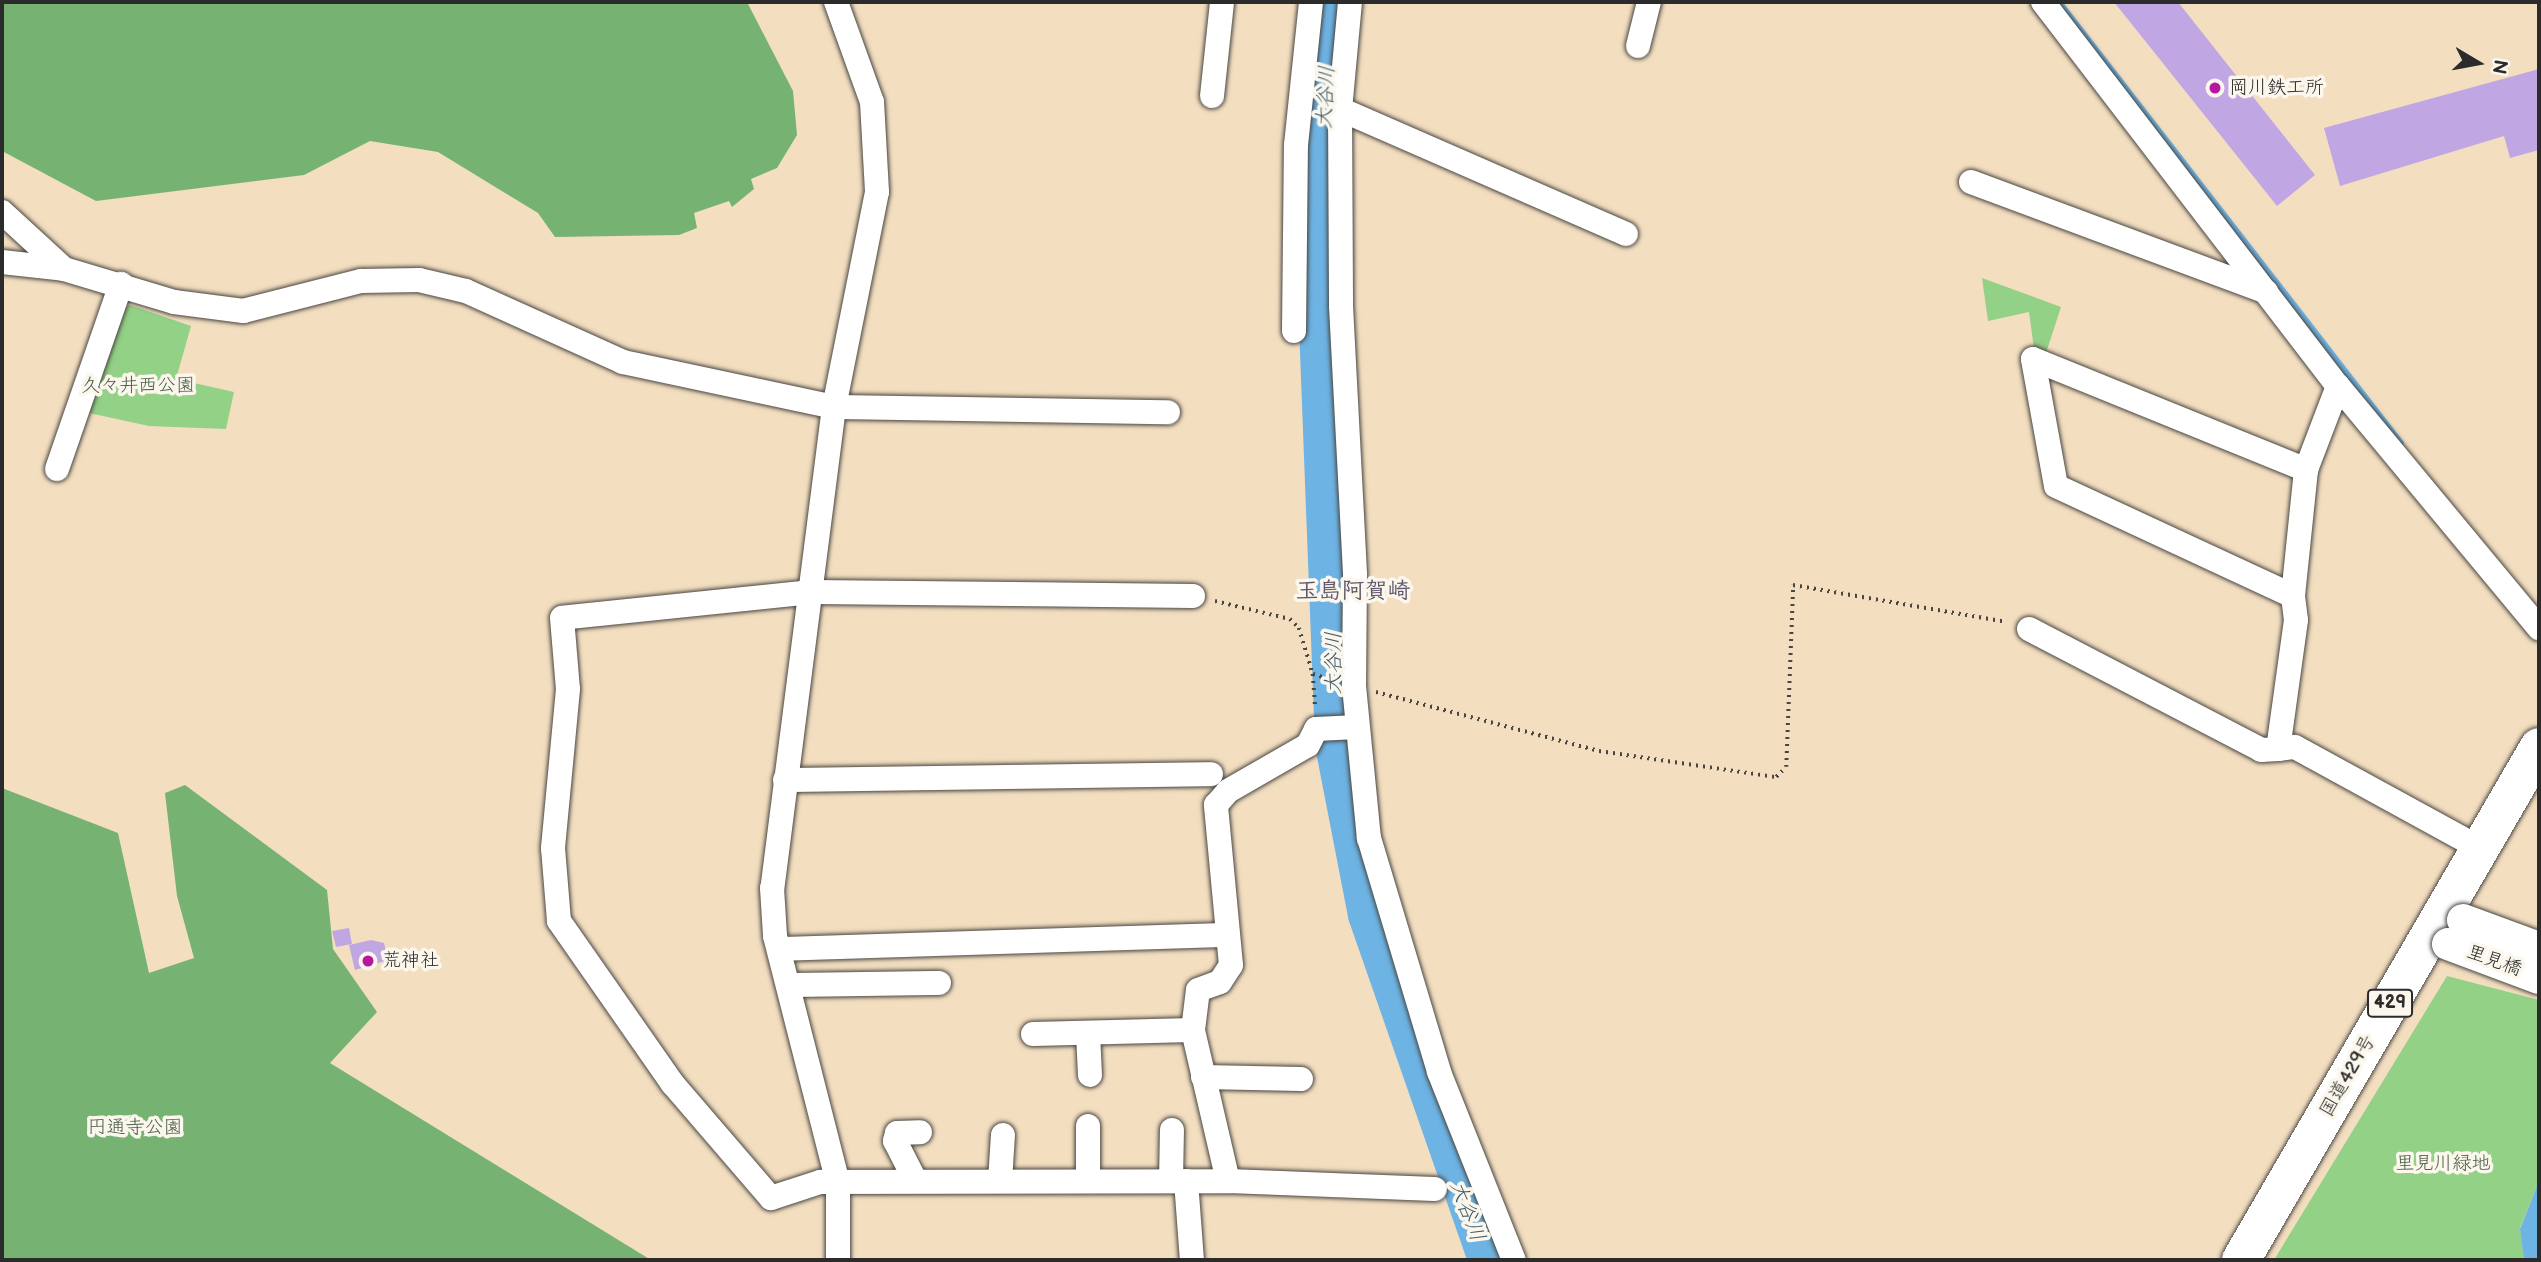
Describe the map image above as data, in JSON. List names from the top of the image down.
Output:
{
  "streets": {
    "highway": ["429", "国道429号"],
    "street": ["里見橋"]
  },
  "districts": ["玉島阿賀崎"],
  "water": ["大谷川"],
  "parks": ["久々井西公園", "円通寺公園", "里見川緑地"],
  "places": ["岡川鉄工所", "荒神社"],
  "north": "right"
}
